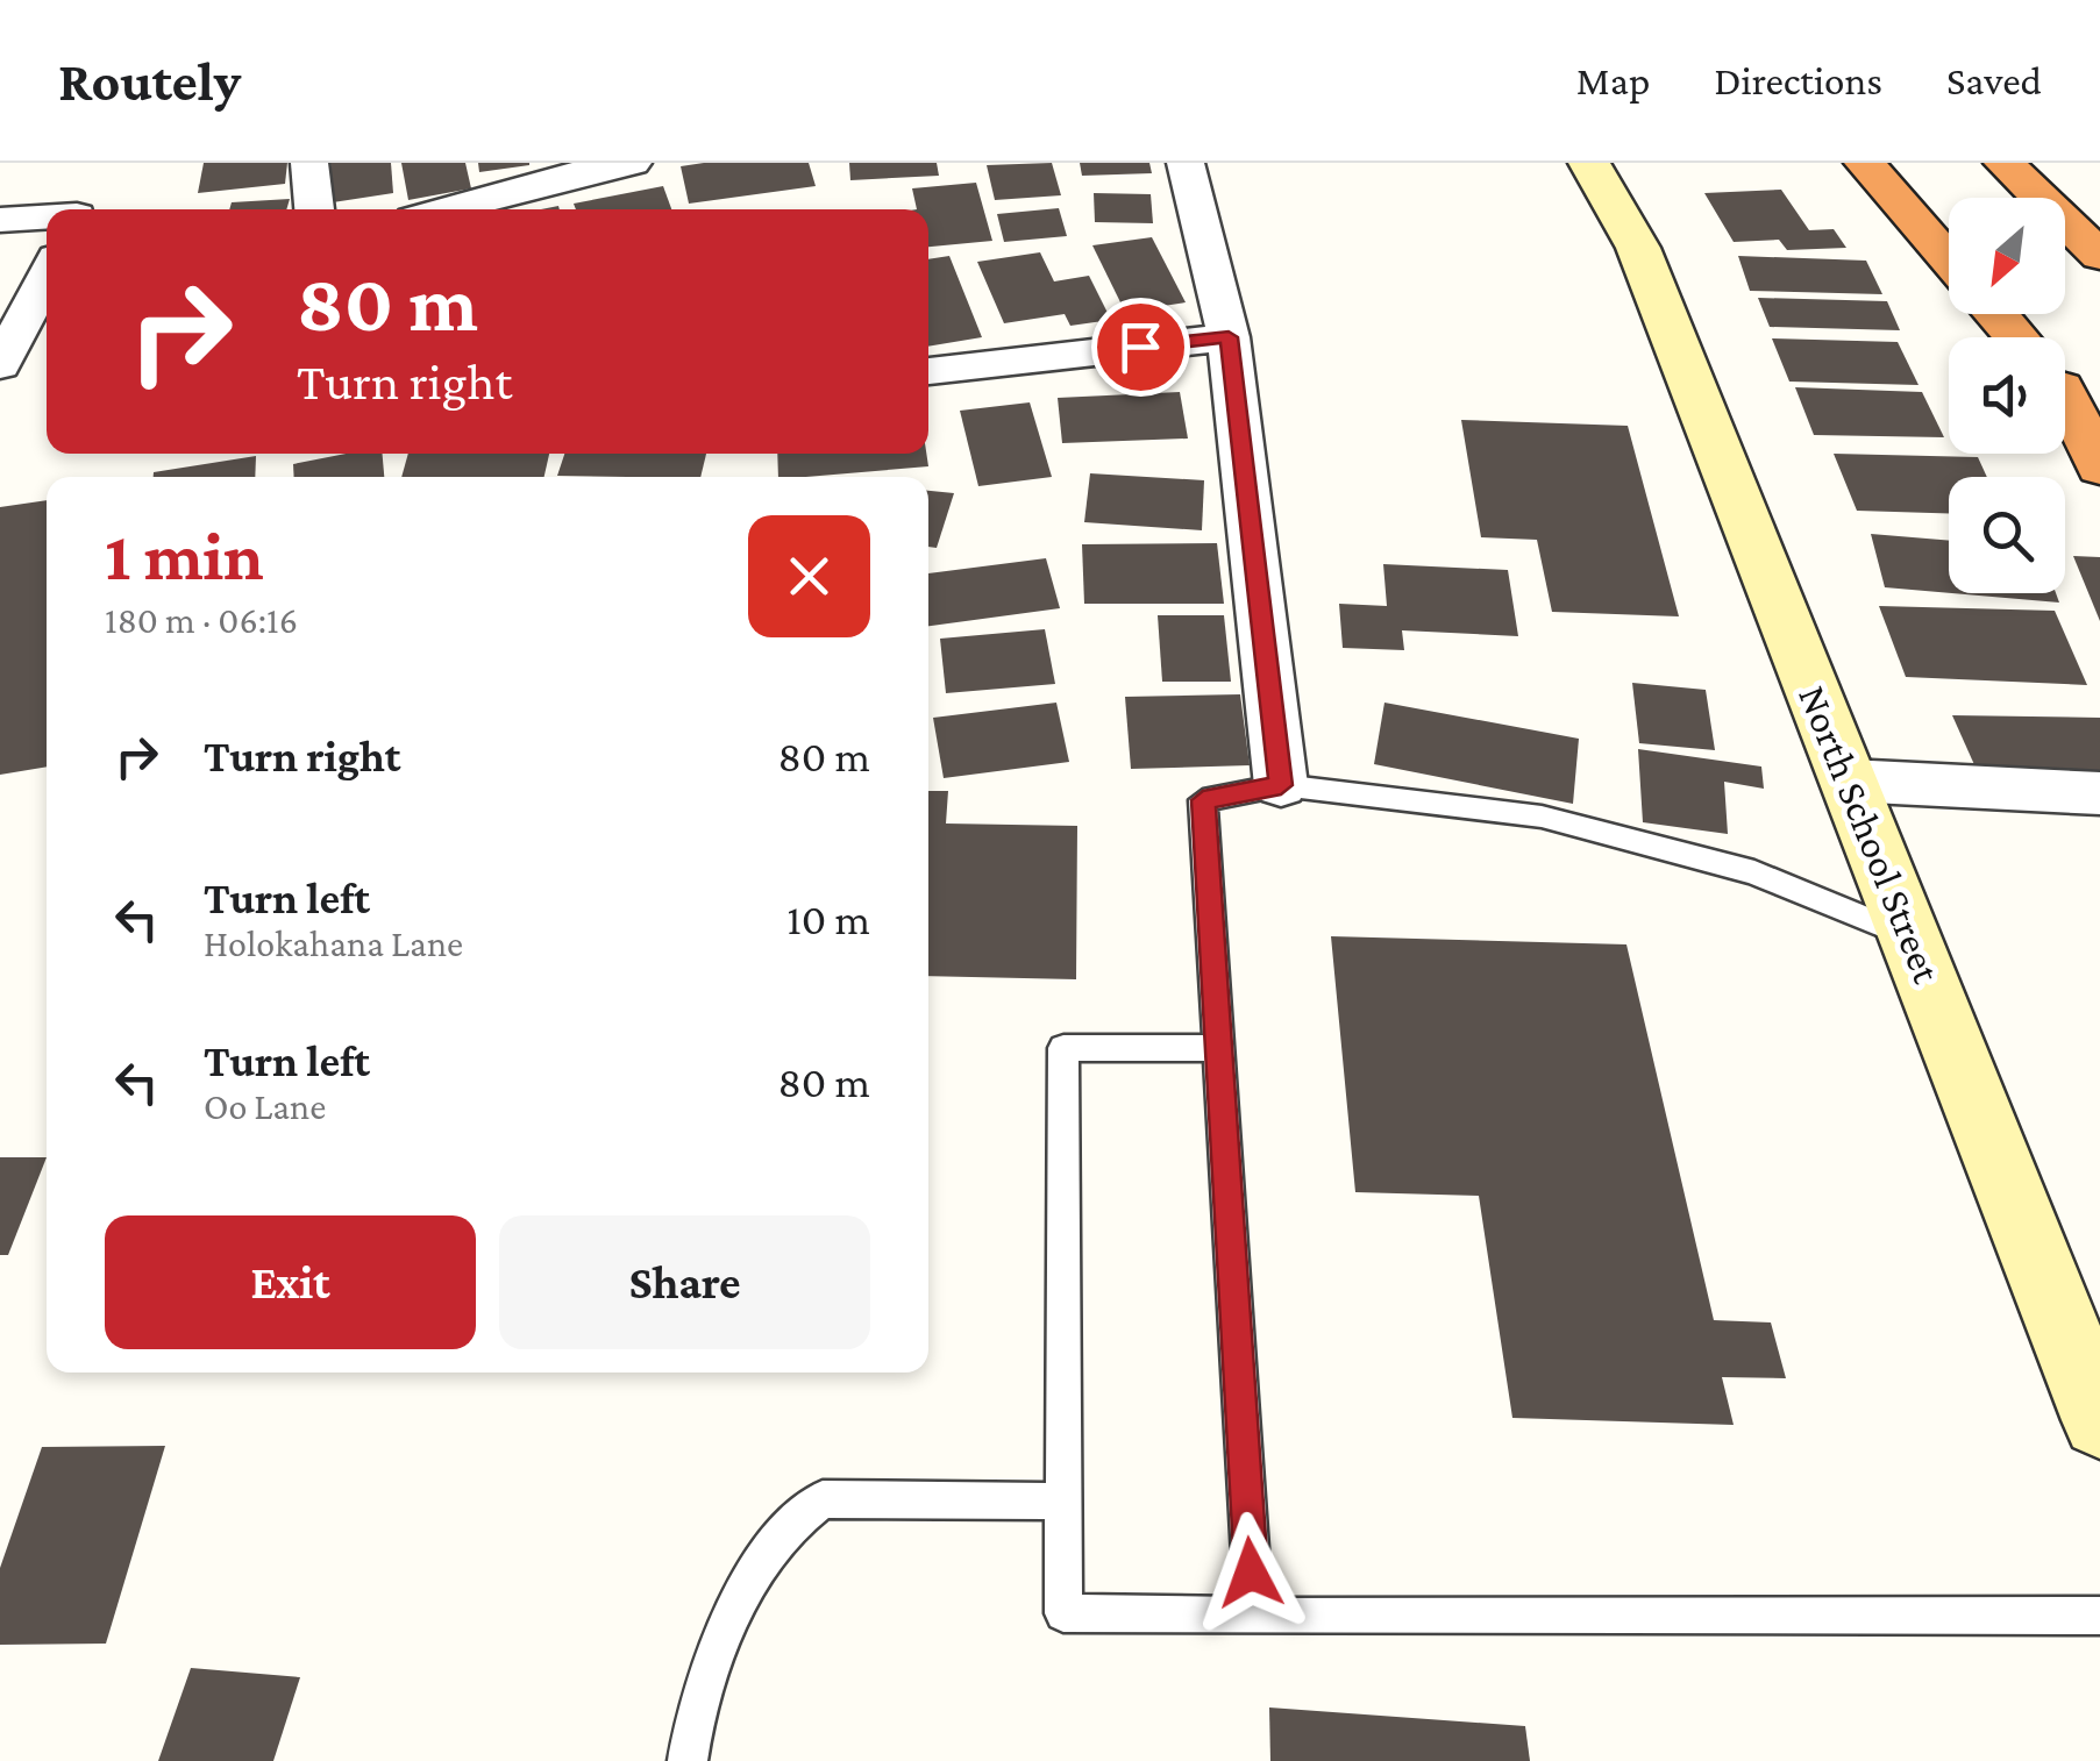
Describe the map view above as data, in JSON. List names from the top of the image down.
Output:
{
  "streets": {
    "main road": ["North School Street"]
  },
  "north": "bottom left",
  "page": {
    "header": "Routely",
    "nav": ["Map", "Directions", "Saved"],
    "turn": ["80 m", "Turn right"],
    "heading": ["1 min", "180 m · 06:16"],
    "list": [
      {
        "name": "Turn right",
        "value": "80 m"
      },
      {
        "name": "Turn left",
        "note": "Holokahana Lane",
        "value": "10 m"
      },
      {
        "name": "Turn left",
        "note": "Oo Lane",
        "value": "80 m"
      }
    ],
    "buttons": ["Exit", "Share"]
  }
}
